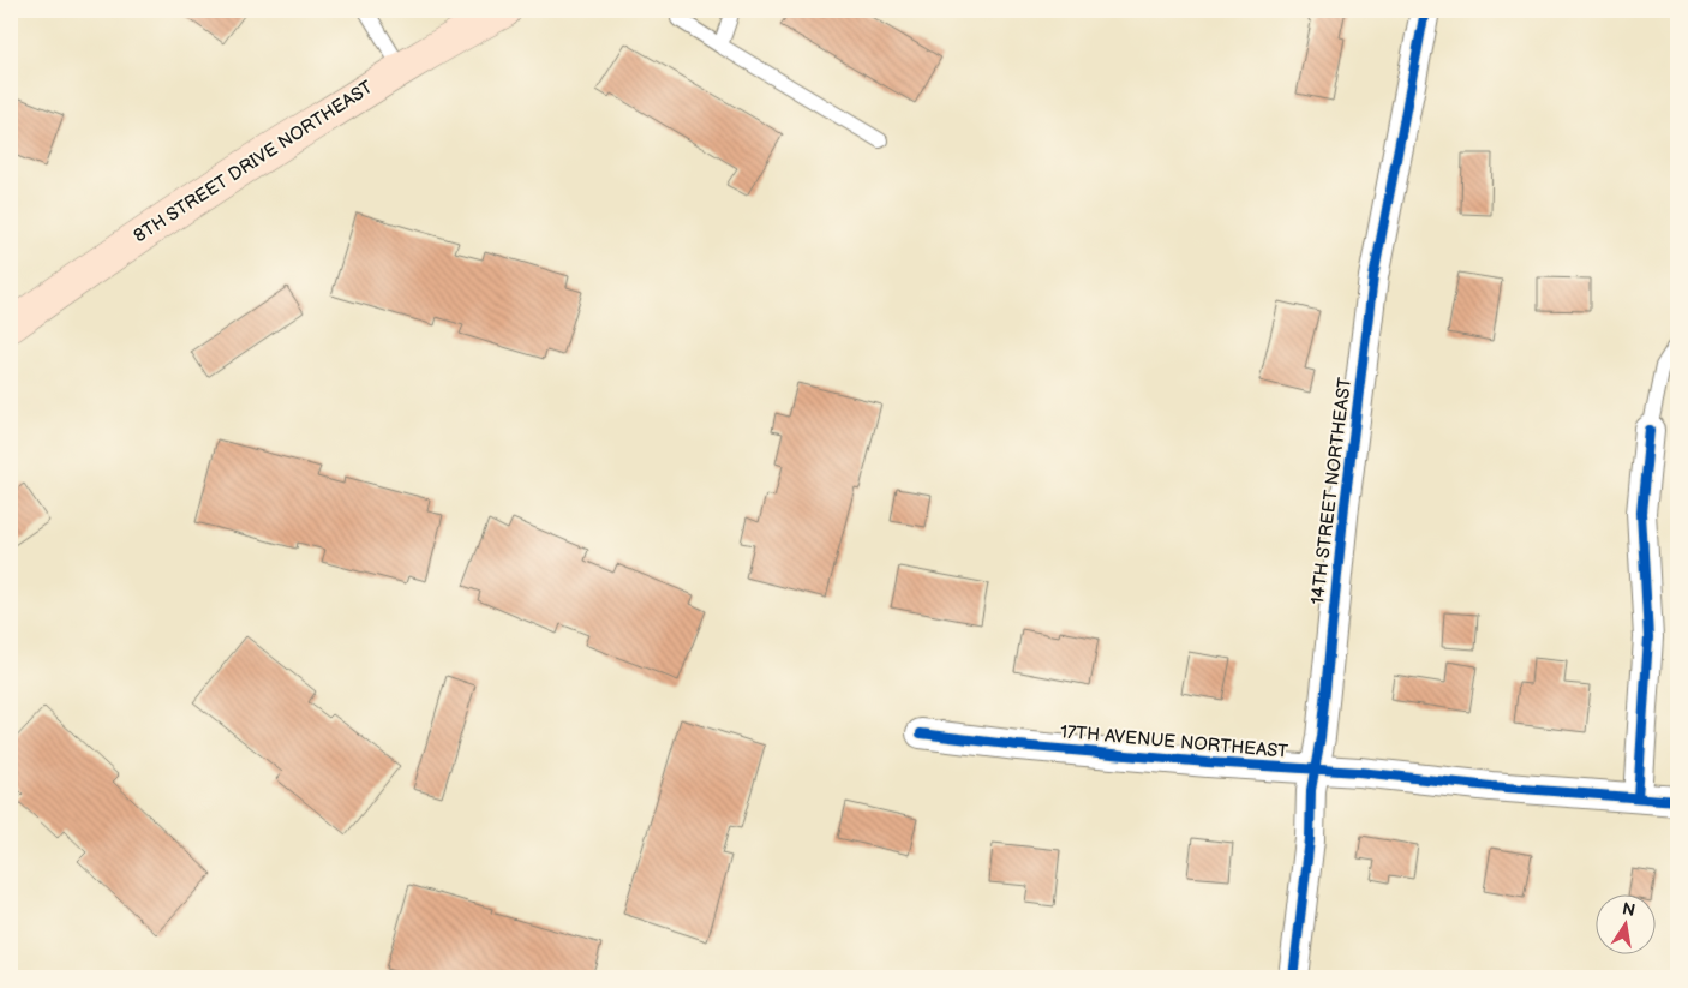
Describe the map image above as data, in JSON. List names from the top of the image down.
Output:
{
  "streets": {
    "main road": ["8TH STREET DRIVE NORTHEAST"],
    "street": ["14TH STREET NORTHEAST", "17TH AVENUE NORTHEAST"]
  },
  "crossings": [
    ["14TH STREET NORTHEAST", "17TH AVENUE NORTHEAST"]
  ],
  "north": "top"
}
